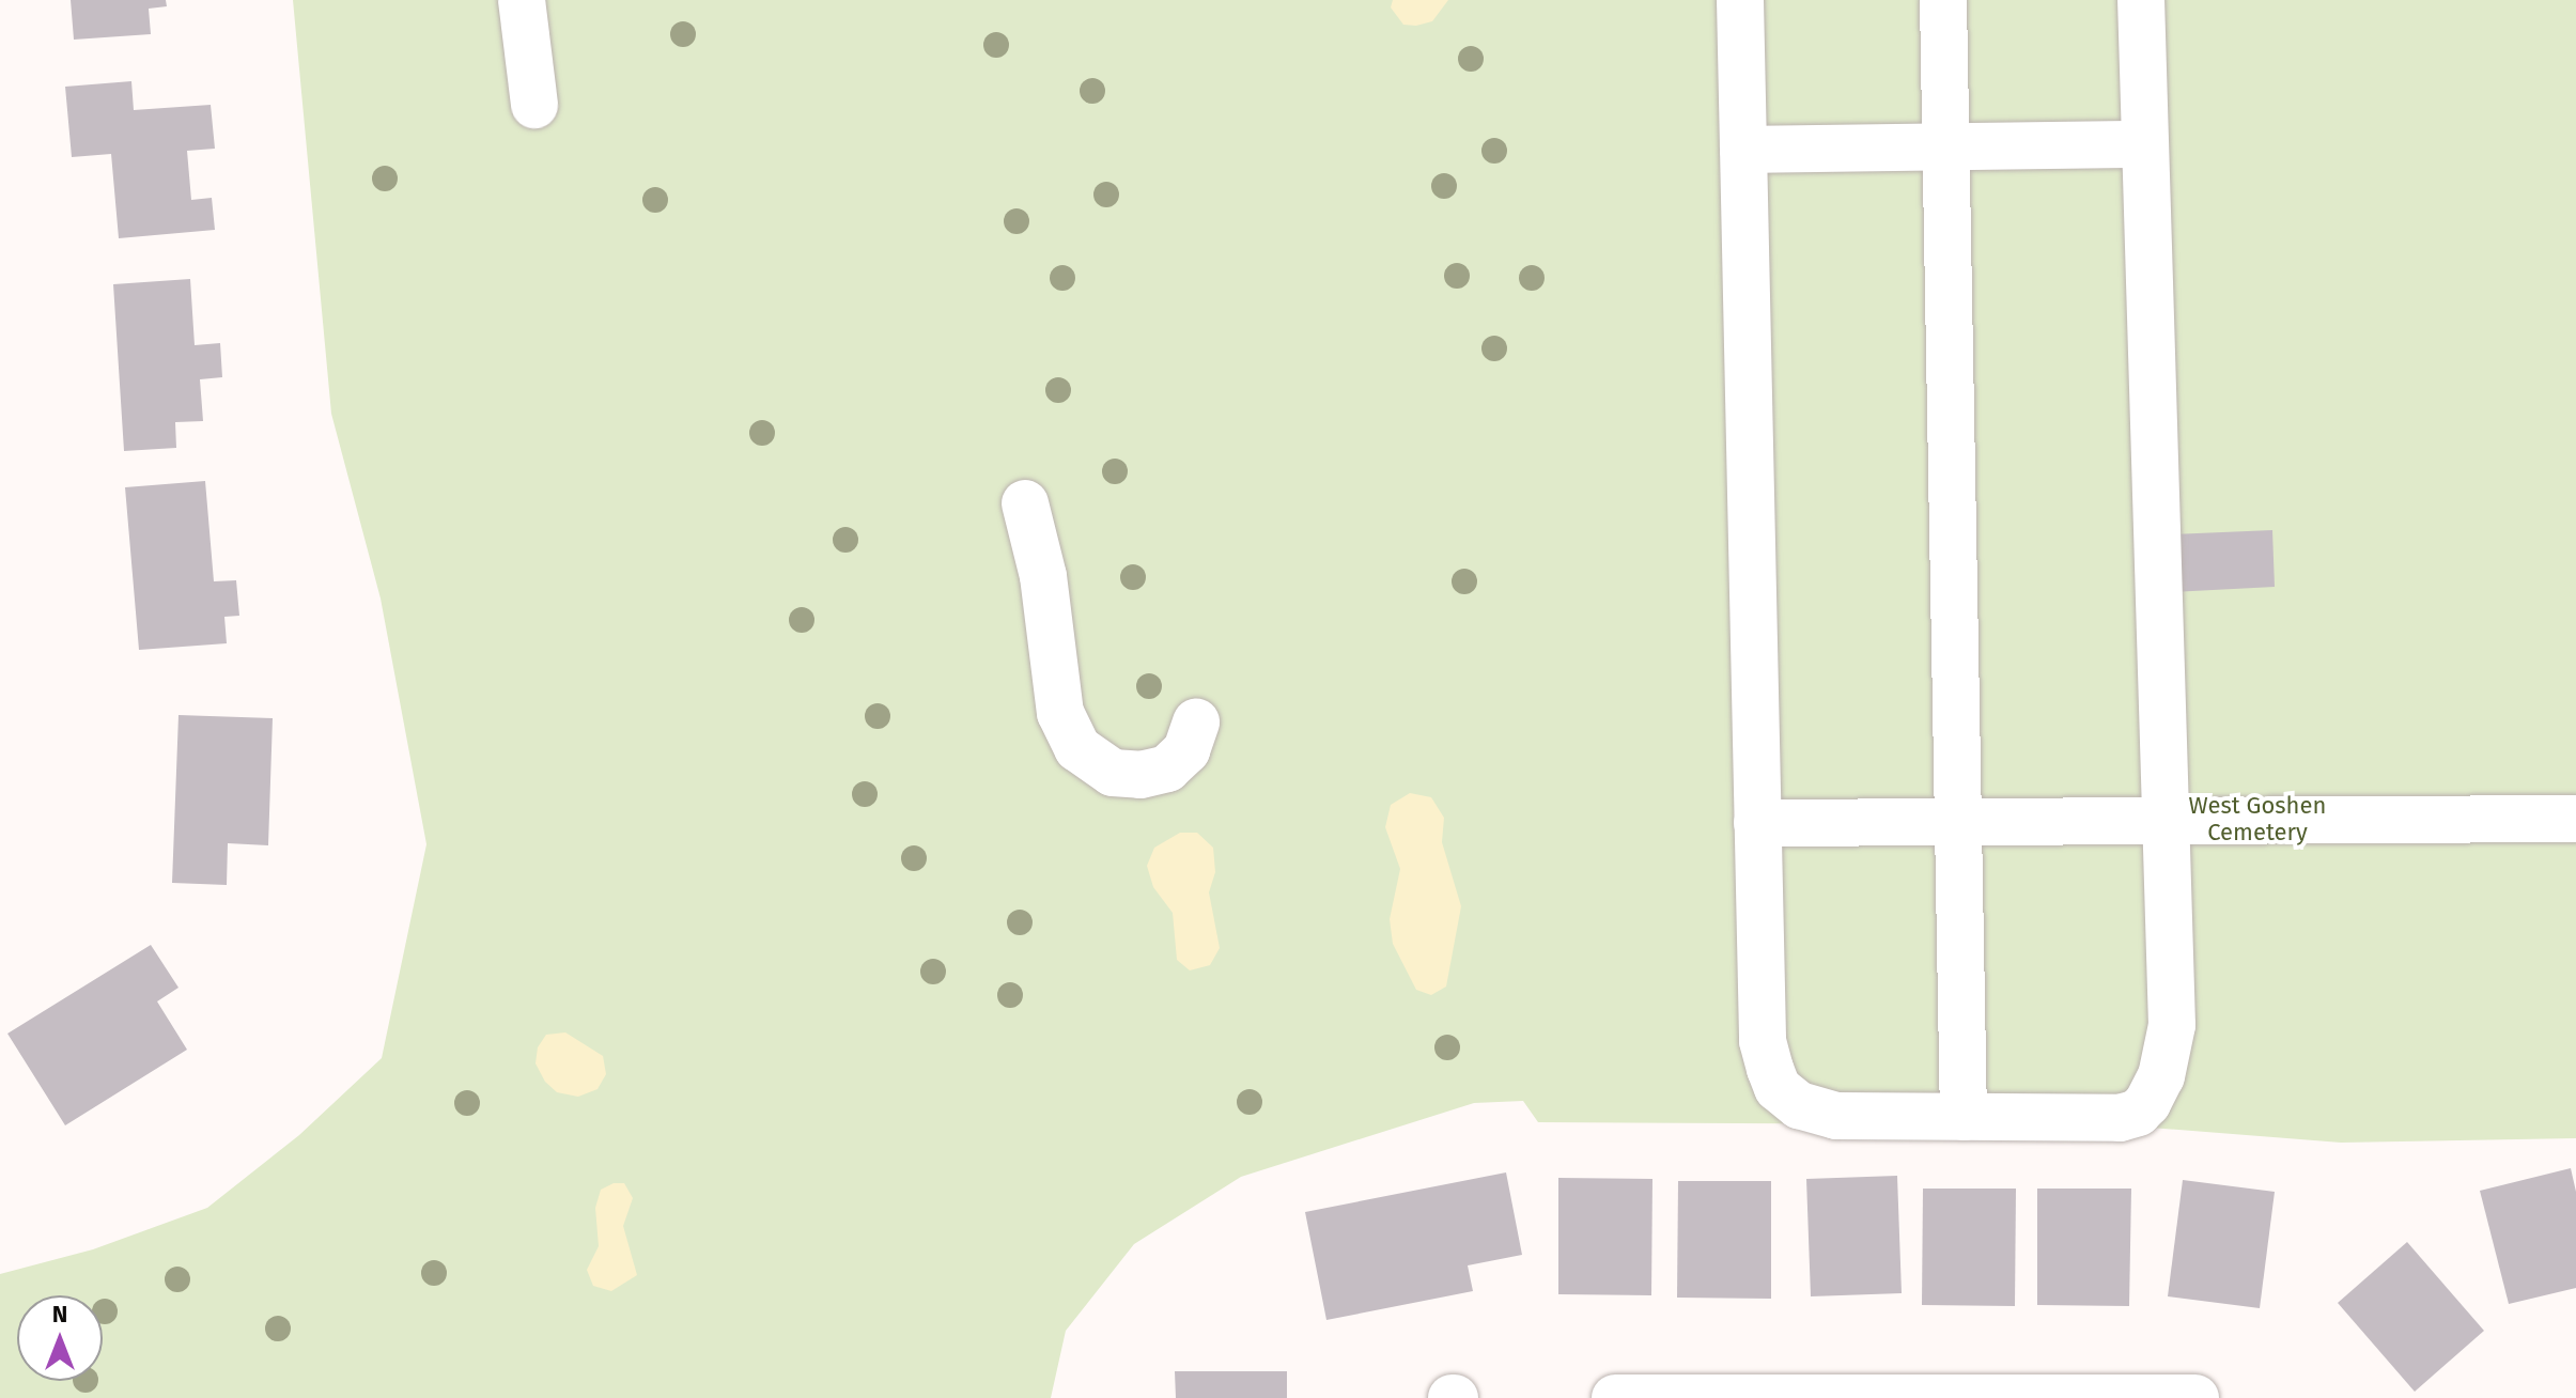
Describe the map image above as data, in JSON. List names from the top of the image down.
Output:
{
  "parks": ["West Goshen Cemetery"],
  "north": "top"
}
